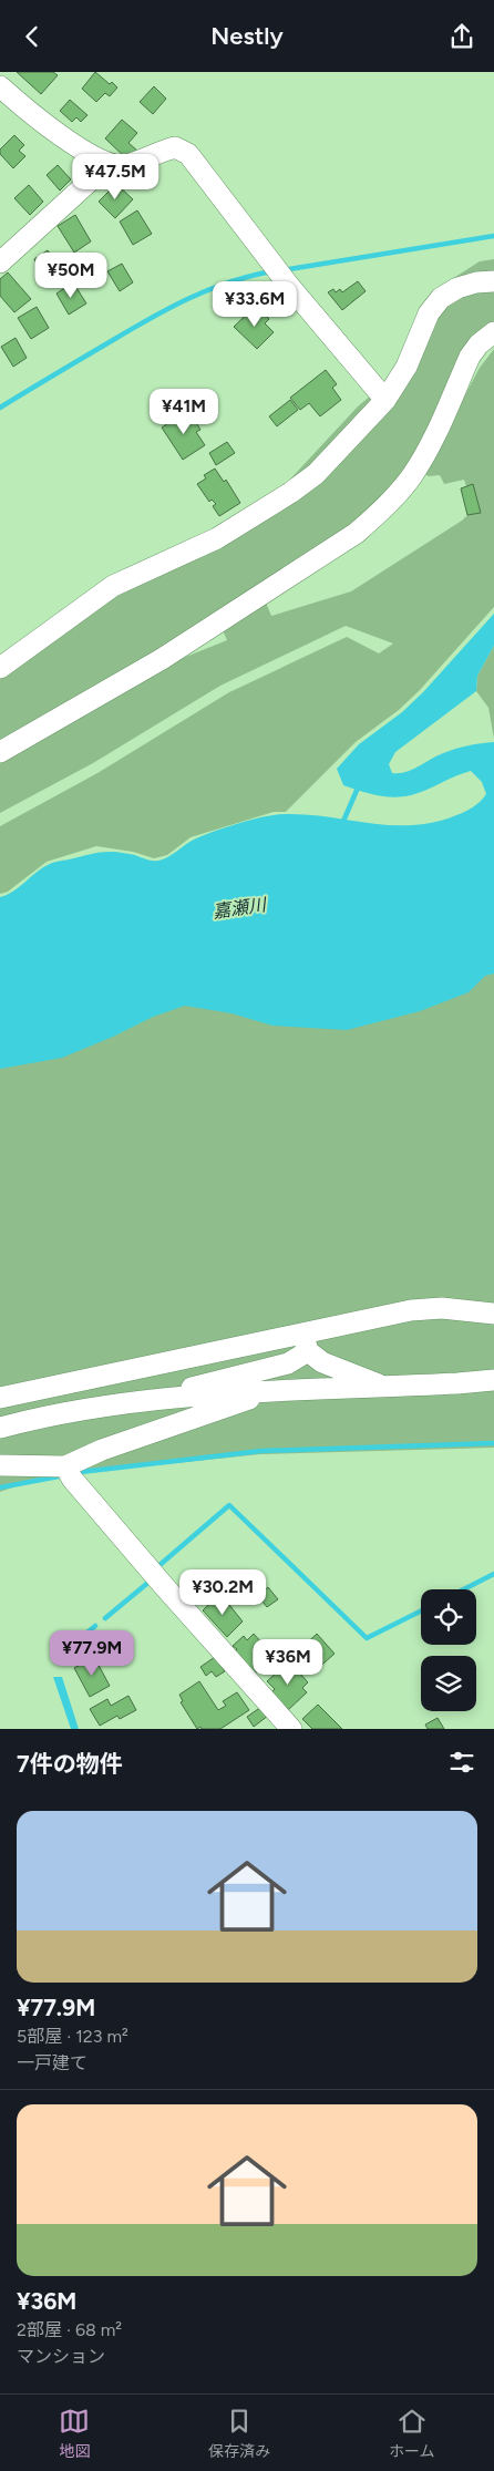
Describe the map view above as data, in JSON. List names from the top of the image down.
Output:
{
  "water": ["嘉瀬川"],
  "page": {
    "header": "Nestly",
    "price": [
      "¥47.5M",
      "¥50M",
      "¥33.6M",
      "¥41M",
      "¥30.2M",
      "¥77.9M",
      "¥36M"
    ],
    "heading": "7件の物件",
    "list": [
      {
        "name": "¥77.9M",
        "note": "5部屋 · 123 m² · 一戸建て"
      },
      {
        "name": "¥36M",
        "note": "2部屋 · 68 m² · マンション"
      }
    ],
    "tabs": ["地図", "保存済み", "ホーム"]
  }
}
